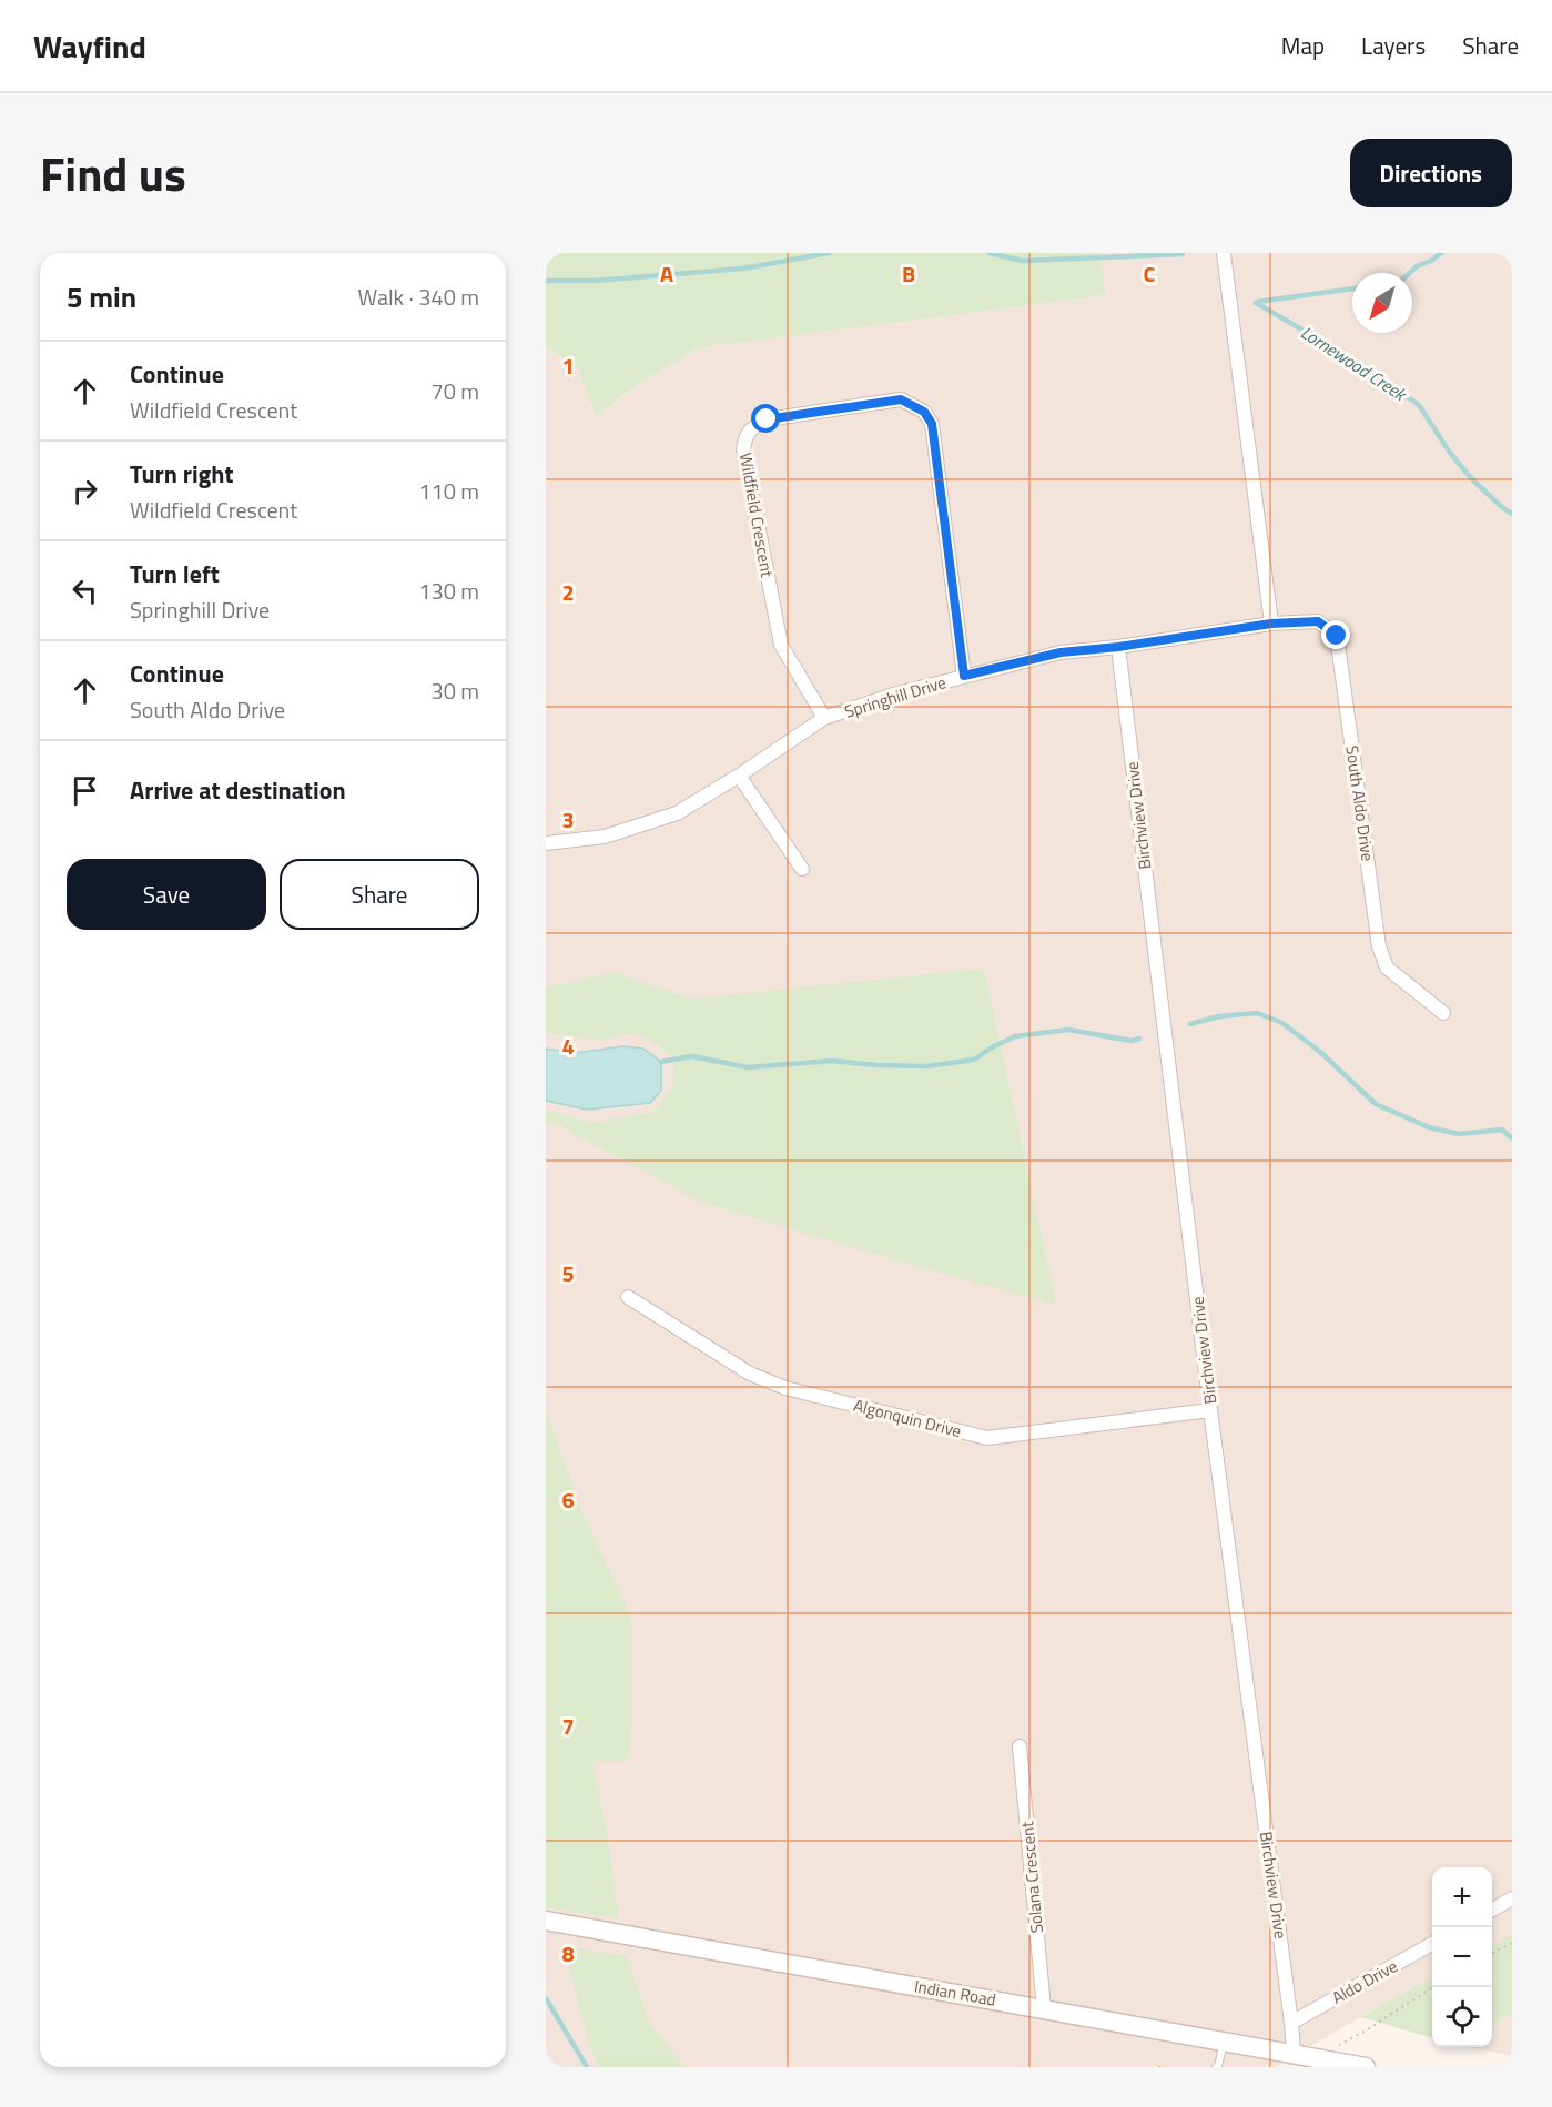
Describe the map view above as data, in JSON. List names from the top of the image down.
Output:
{
  "streets": {
    "street": [
      "Wildfield Crescent",
      "Springhill Drive",
      "South Aldo Drive",
      "Birchview Drive",
      "Algonquin Drive",
      "Solana Crescent",
      "Aldo Drive",
      "Indian Road"
    ]
  },
  "crossings": [
    ["Wildfield Crescent", "Springhill Drive"],
    ["Springhill Drive", "South Aldo Drive"],
    ["Springhill Drive", "Birchview Drive"],
    ["Birchview Drive", "Algonquin Drive"],
    ["Birchview Drive", "Aldo Drive"],
    ["Birchview Drive", "Indian Road"],
    ["Solana Crescent", "Indian Road"]
  ],
  "water": ["Lornewood Creek"],
  "north": "bottom left",
  "page": {
    "header": "Wayfind",
    "nav": ["Map", "Layers", "Share"],
    "title": "Find us",
    "buttons": [
      "Directions",
      ["Save", "Share"]
    ],
    "heading": ["5 min", "Walk · 340 m"],
    "list": [
      ["Continue", "Wildfield Crescent", "70 m"],
      ["Turn right", "Wildfield Crescent", "110 m"],
      ["Turn left", "Springhill Drive", "130 m"],
      ["Continue", "South Aldo Drive", "30 m"],
      "Arrive at destination"
    ],
    "map_buttons": ["+", "−"]
  },
  "grid": {
    "columns": ["A", "B", "C"],
    "rows": [
      "1",
      "2",
      "3",
      "4",
      "5",
      "6",
      "7",
      "8"
    ]
  }
}
